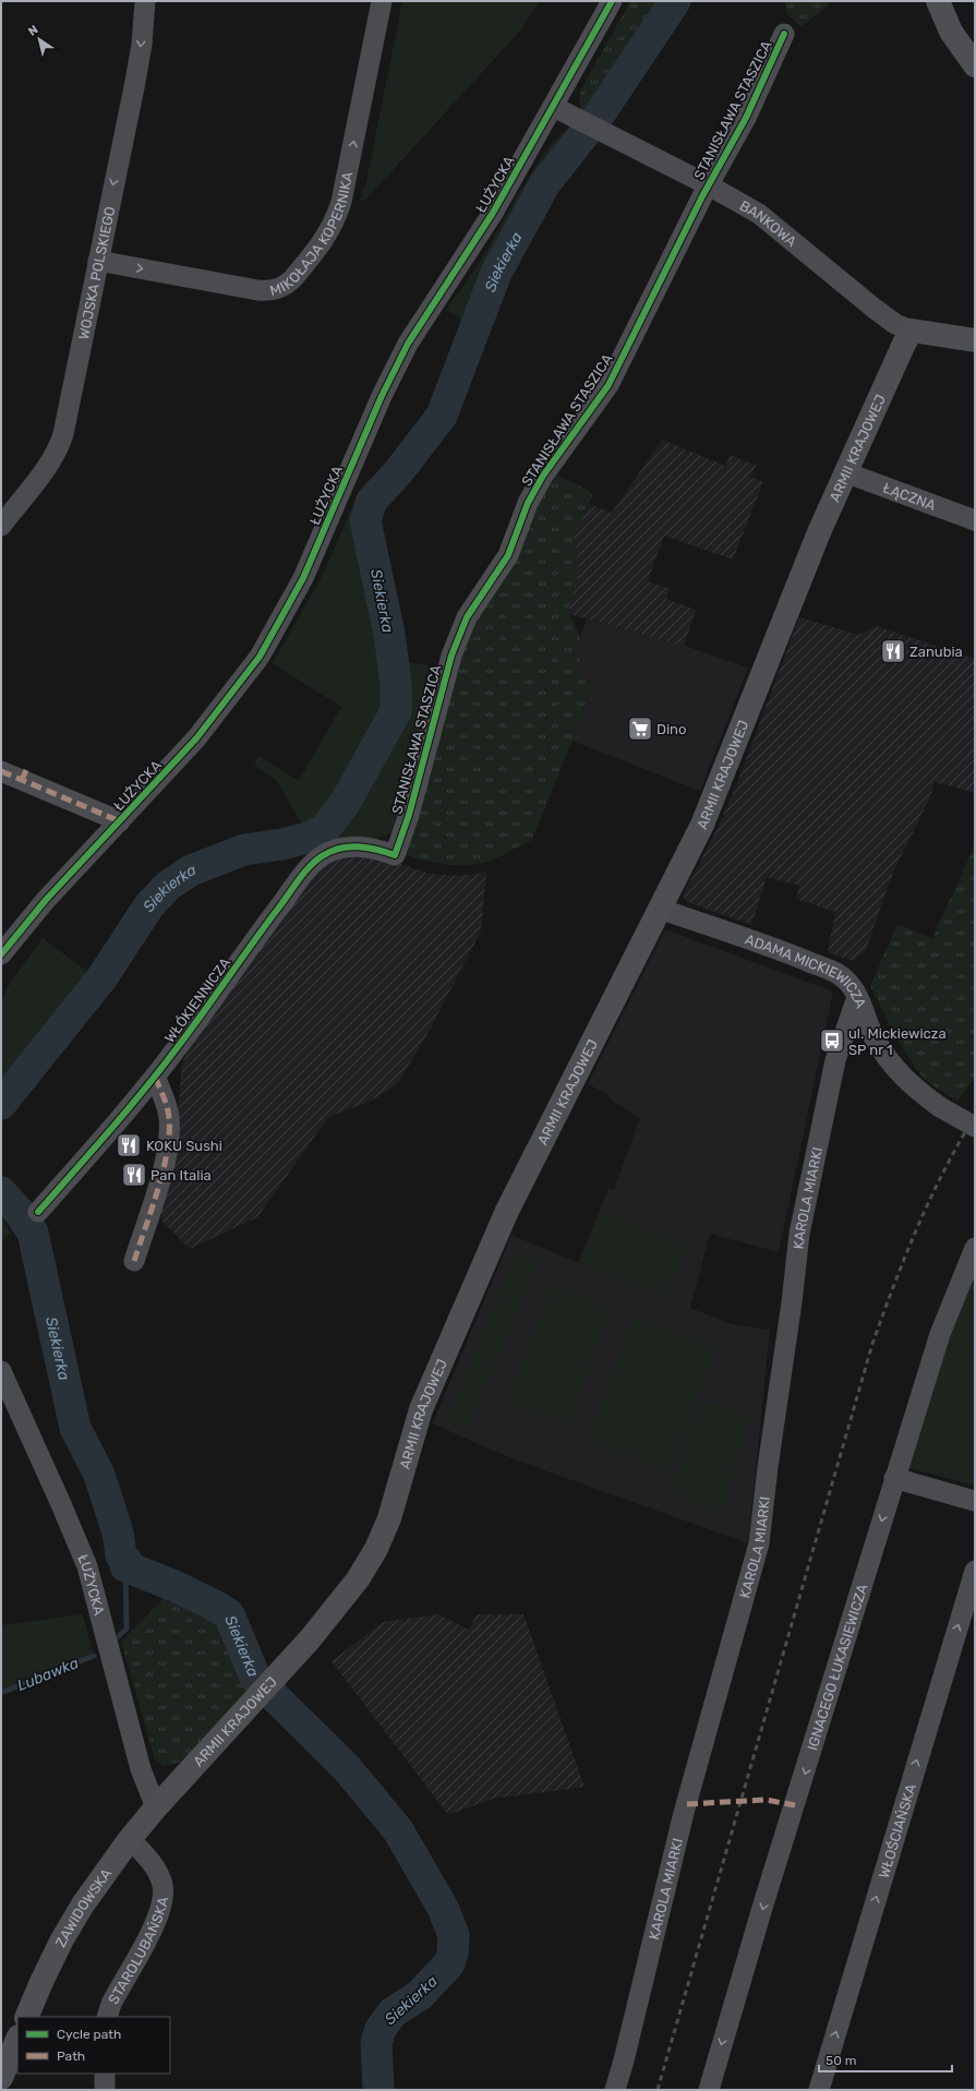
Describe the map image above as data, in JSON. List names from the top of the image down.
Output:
{
  "streets": {
    "main road": ["BANKOWA", "ARMII KRAJOWEJ", "ZAWIDOWSKA"],
    "street": [
      "STANISŁAWA STASZICA",
      "ŁUŻYCKA",
      "MIKOŁAJA KOPERNIKA",
      "WOJSKA POLSKIEGO",
      "ŁĄCZNA",
      "ADAMA MICKIEWICZA",
      "WŁÓKIENNICZA",
      "KAROLA MIARKI",
      "IGNACEGO ŁUKASIEWICZA",
      "WŁOŚCIAŃSKA",
      "STAROLUBAŃSKA"
    ]
  },
  "crossings": [
    ["STANISŁAWA STASZICA", "BANKOWA"],
    ["STANISŁAWA STASZICA", "WŁÓKIENNICZA"],
    ["ŁUŻYCKA", "BANKOWA"],
    ["ŁUŻYCKA", "ARMII KRAJOWEJ"],
    ["ŁUŻYCKA", "ZAWIDOWSKA"],
    ["BANKOWA", "ARMII KRAJOWEJ"],
    ["MIKOŁAJA KOPERNIKA", "WOJSKA POLSKIEGO"],
    ["ARMII KRAJOWEJ", "ŁĄCZNA"],
    ["ARMII KRAJOWEJ", "ADAMA MICKIEWICZA"],
    ["ARMII KRAJOWEJ", "ZAWIDOWSKA"],
    ["ADAMA MICKIEWICZA", "KAROLA MIARKI"],
    ["ZAWIDOWSKA", "STAROLUBAŃSKA"]
  ],
  "one_way": ["WOJSKA POLSKIEGO", "IGNACEGO ŁUKASIEWICZA", "WŁOŚCIAŃSKA"],
  "water": ["Siekierka", "Lubawka"],
  "places": {
    "restaurant": ["Zanubia", "KOKU Sushi", "Pan Italia"],
    "supermarket": ["Dino"],
    "bus stop": ["ul. Mickiewicza SP nr 1"]
  },
  "legend": ["Cycle path", "Path"],
  "scale_bar": "50 m",
  "north": "top left"
}
